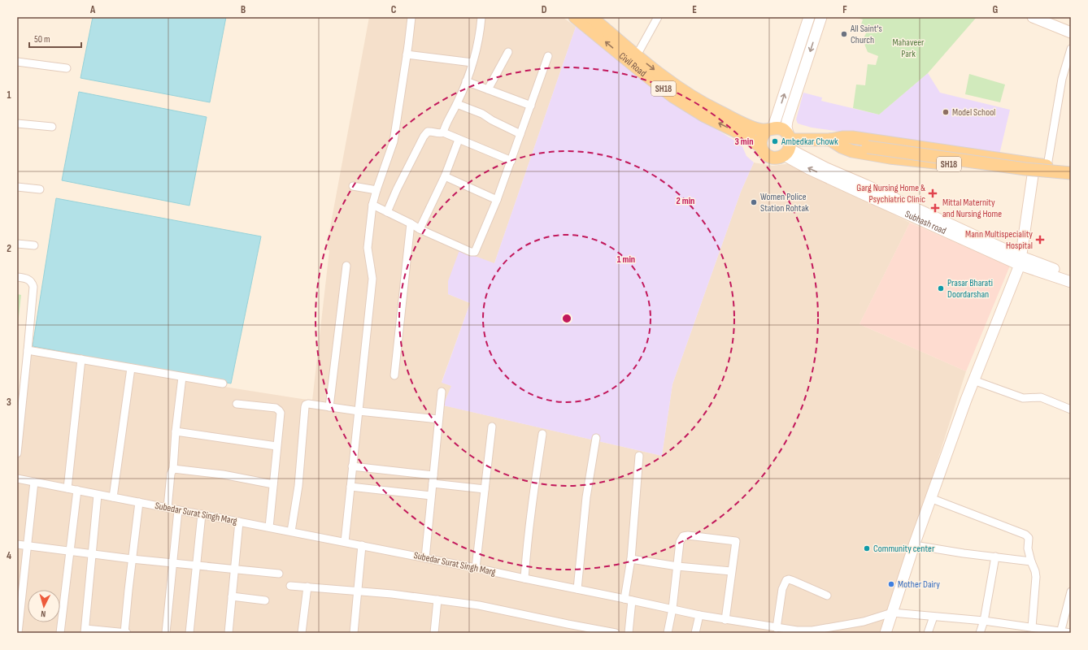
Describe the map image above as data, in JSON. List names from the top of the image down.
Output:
{
  "streets": {
    "main road": ["Civil Road", "SH18"],
    "street": ["Subhash road", "Subedar Surat Singh Marg"]
  },
  "crossings": [
    ["Civil Road", "SH18"],
    ["Civil Road", "Subhash road"],
    ["SH18", "Subhash road"]
  ],
  "parks": ["Mahaveer Park"],
  "places": {
    "other": [
      "All Saint's Church",
      "Model School",
      "Ambedkar Chowk",
      "Women Police Station Rohtak",
      "Prasar Bharati Doordarshan",
      "Community center",
      "Mother Dairy"
    ],
    "health": ["Garg Nursing Home & Psychiatric Clinic", "Mittal Maternity and Nursing Home", "Mann Multispeciality Hospital"]
  },
  "scale_bar": "50 m",
  "north": "bottom",
  "grid": {
    "columns": [
      "A",
      "B",
      "C",
      "D",
      "E",
      "F",
      "G"
    ],
    "rows": [
      "1",
      "2",
      "3",
      "4"
    ]
  },
  "rings": ["3 min", "2 min", "1 min"]
}
